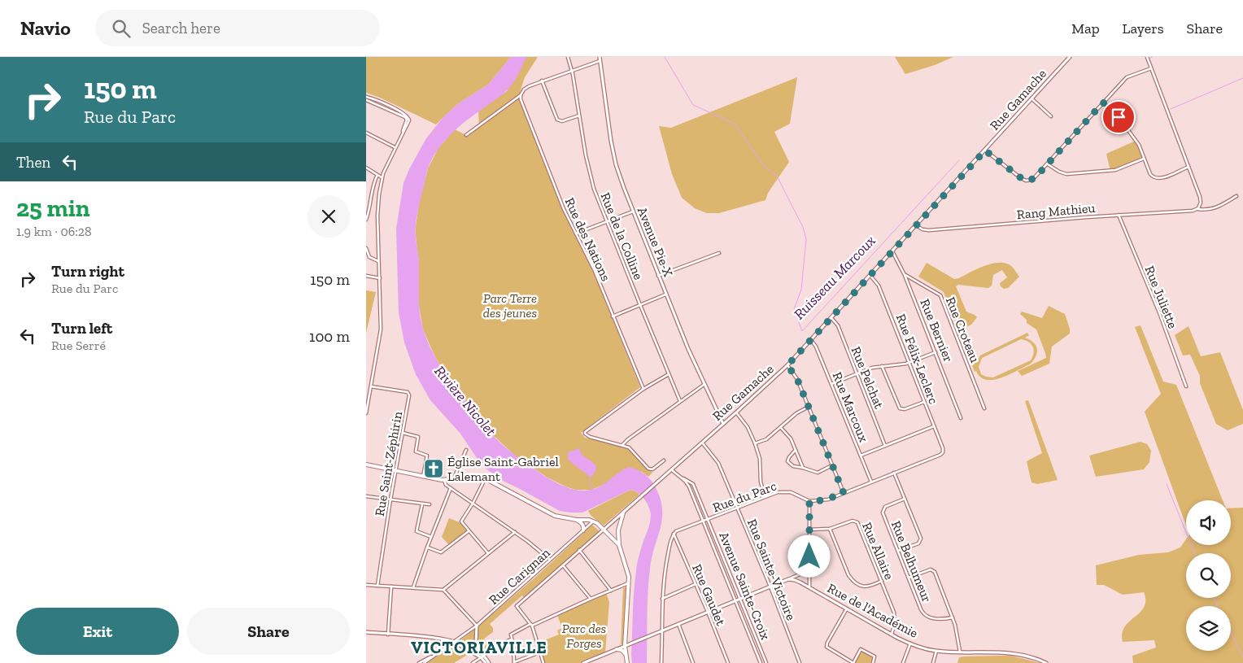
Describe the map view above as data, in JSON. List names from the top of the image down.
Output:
{
  "streets": {
    "street": [
      "Rue Gamache",
      "Rang Mathieu",
      "Rue de la Colline",
      "Rue des Nations",
      "Avenue Pie-X",
      "Rue Juliette",
      "Rue Croteau",
      "Rue Bernier",
      "Rue Félix-Leclerc",
      "Rue Pelchat",
      "Rue Marcoux",
      "Rue Saint-Zéphirin",
      "Rue du Parc",
      "Rue Allaire",
      "Rue Belhumeur",
      "Rue Sainte-Victoire",
      "Rue Carignan",
      "Avenue Sainte-Croix",
      "Rue Gaudet",
      "Rue de l'Académie"
    ]
  },
  "crossings": [
    ["Rue Gamache", "Rang Mathieu"],
    ["Rue Gamache", "Avenue Pie-X"],
    ["Rue Gamache", "Rue Bernier"],
    ["Rue Gamache", "Rue Félix-Leclerc"],
    ["Rue Gamache", "Rue Pelchat"],
    ["Rue Gamache", "Rue Marcoux"],
    ["Rue Gamache", "Rue Sainte-Victoire"],
    ["Rue Gamache", "Avenue Sainte-Croix"],
    ["Rang Mathieu", "Rue Juliette"],
    ["Rue Croteau", "Rue Bernier"],
    ["Rue du Parc", "Rue Sainte-Victoire"],
    ["Rue du Parc", "Avenue Sainte-Croix"],
    ["Rue du Parc", "Rue Gaudet"],
    ["Rue Allaire", "Rue de l'Académie"]
  ],
  "districts": ["VICTORIAVILLE"],
  "water": ["Ruisseau Marcoux", "Rivière Nicolet"],
  "parks": ["Parc Terre des jeunes", "Parc des Forges"],
  "places": {
    "church": ["Église Saint-Gabriel Lalemant"]
  },
  "page": {
    "header": "Navio",
    "search": "Search here",
    "nav": ["Map", "Layers", "Share"],
    "turn": ["150 m", "Rue du Parc"],
    "then": "Then",
    "heading": ["25 min", "1.9 km · 06:28"],
    "list": [
      {
        "name": "Turn right",
        "note": "Rue du Parc",
        "value": "150 m"
      },
      {
        "name": "Turn left",
        "note": "Rue Serré",
        "value": "100 m"
      }
    ],
    "buttons": ["Exit", "Share"]
  }
}
